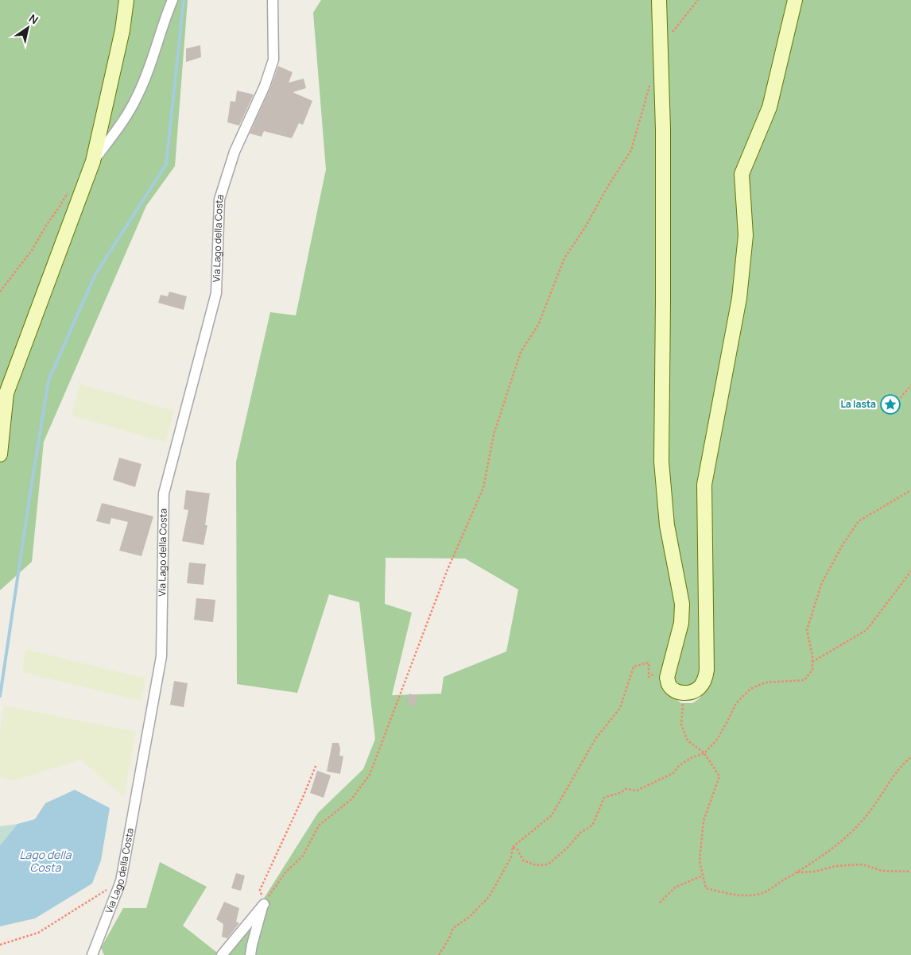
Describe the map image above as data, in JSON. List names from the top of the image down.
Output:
{
  "streets": {
    "street": ["Via Lago della Costa"]
  },
  "water": ["Lago della Costa"],
  "places": {
    "place": ["La lasta"]
  },
  "north": "top right"
}
